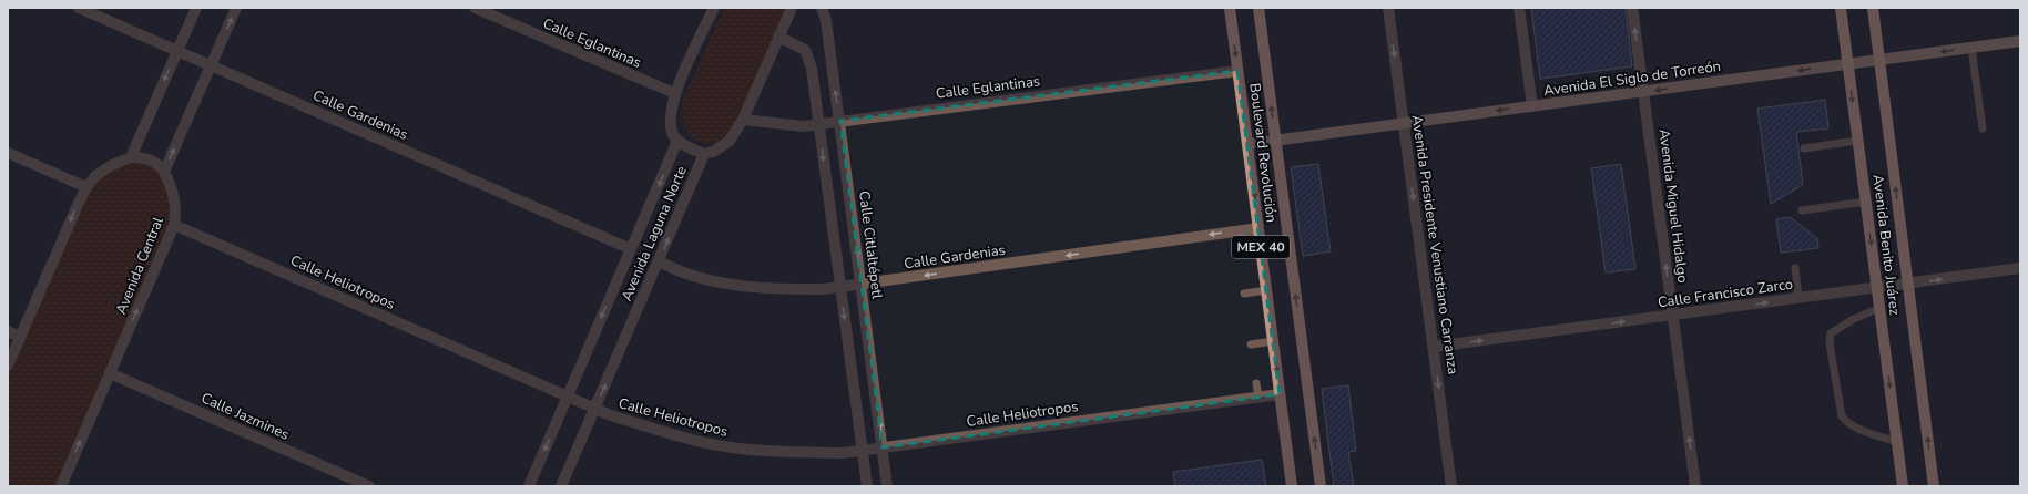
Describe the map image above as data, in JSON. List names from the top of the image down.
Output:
{
  "streets": {
    "main road": [
      "Avenida El Siglo de Torreón",
      "Boulevard Revolución",
      "Avenida Benito Juárez",
      "MEX 40"
    ],
    "street": [
      "Calle Eglantinas",
      "Calle Gardenias",
      "Avenida Miguel Hidalgo",
      "Avenida Laguna Norte",
      "Calle Citlaltépetl",
      "Avenida Presidente Venustiano Carranza",
      "Avenida Central",
      "Calle Heliotropos",
      "Calle Francisco Zarco",
      "Calle Jazmines"
    ]
  },
  "crossings": [
    ["Calle Eglantinas", "Boulevard Revolución"],
    ["Calle Eglantinas", "Calle Citlaltépetl"],
    ["Avenida El Siglo de Torreón", "Boulevard Revolución"],
    ["Avenida El Siglo de Torreón", "Avenida Miguel Hidalgo"],
    ["Avenida El Siglo de Torreón", "Avenida Presidente Venustiano Carranza"],
    ["Avenida El Siglo de Torreón", "Avenida Benito Juárez"],
    ["Avenida El Siglo de Torreón", "MEX 40"],
    ["Calle Gardenias", "Boulevard Revolución"],
    ["Calle Gardenias", "Avenida Laguna Norte"],
    ["Calle Gardenias", "Calle Citlaltépetl"],
    ["Boulevard Revolución", "Calle Heliotropos"],
    ["Avenida Miguel Hidalgo", "Calle Francisco Zarco"],
    ["Avenida Laguna Norte", "Calle Heliotropos"],
    ["Calle Citlaltépetl", "Calle Heliotropos"],
    ["Avenida Presidente Venustiano Carranza", "Calle Francisco Zarco"],
    ["Avenida Benito Juárez", "Calle Francisco Zarco"],
    ["Avenida Central", "Calle Heliotropos"],
    ["Avenida Central", "Calle Jazmines"]
  ],
  "one_way": [
    "Avenida El Siglo de Torreón",
    "Avenida Miguel Hidalgo",
    "Avenida Presidente Venustiano Carranza",
    "Calle Francisco Zarco"
  ]
}
